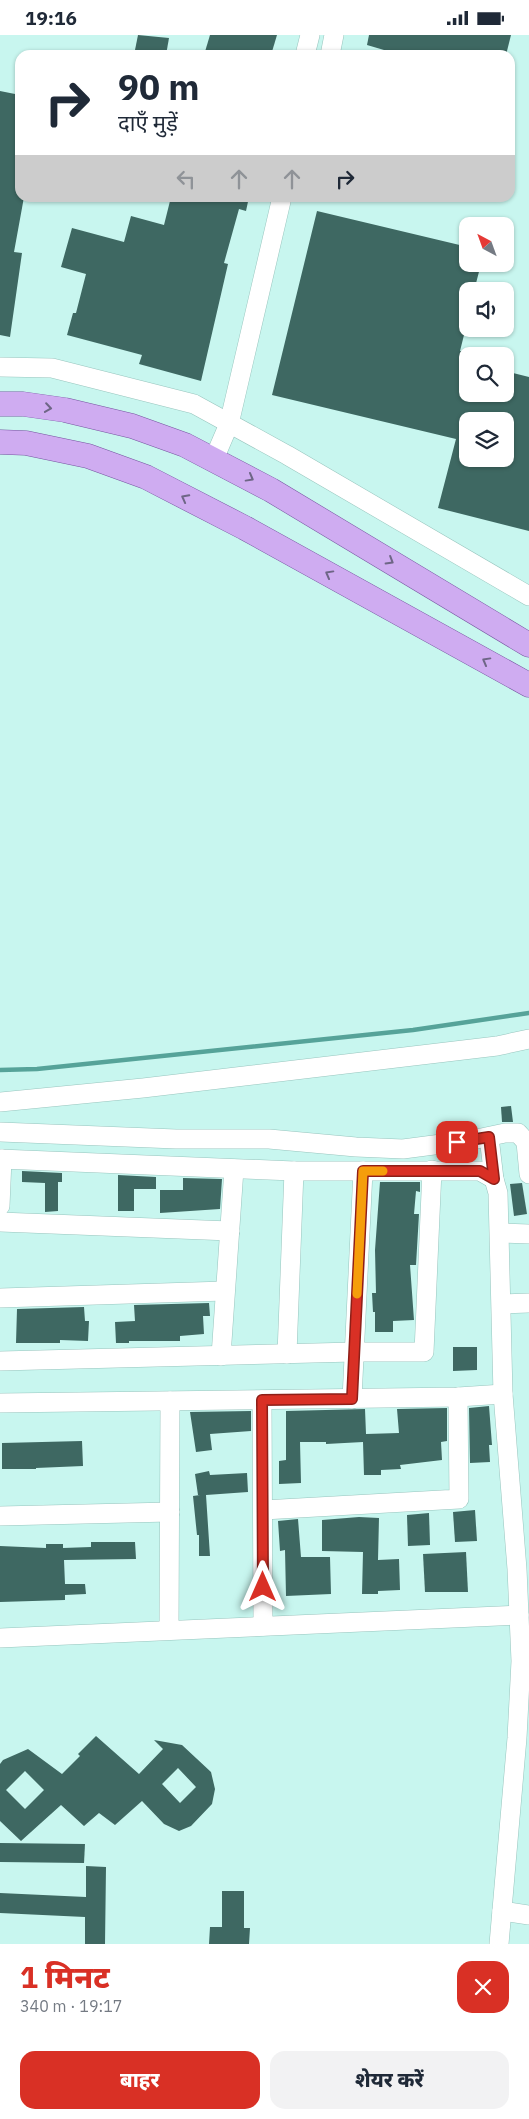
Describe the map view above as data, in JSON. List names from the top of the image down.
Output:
{
  "north": "top left",
  "page": {
    "status": "19:16",
    "turn": ["90 m", "दाएँ मुड़ें"],
    "heading": ["1 मिनट", "340 m · 19:17"],
    "buttons": ["बाहर", "शेयर करें"]
  }
}
